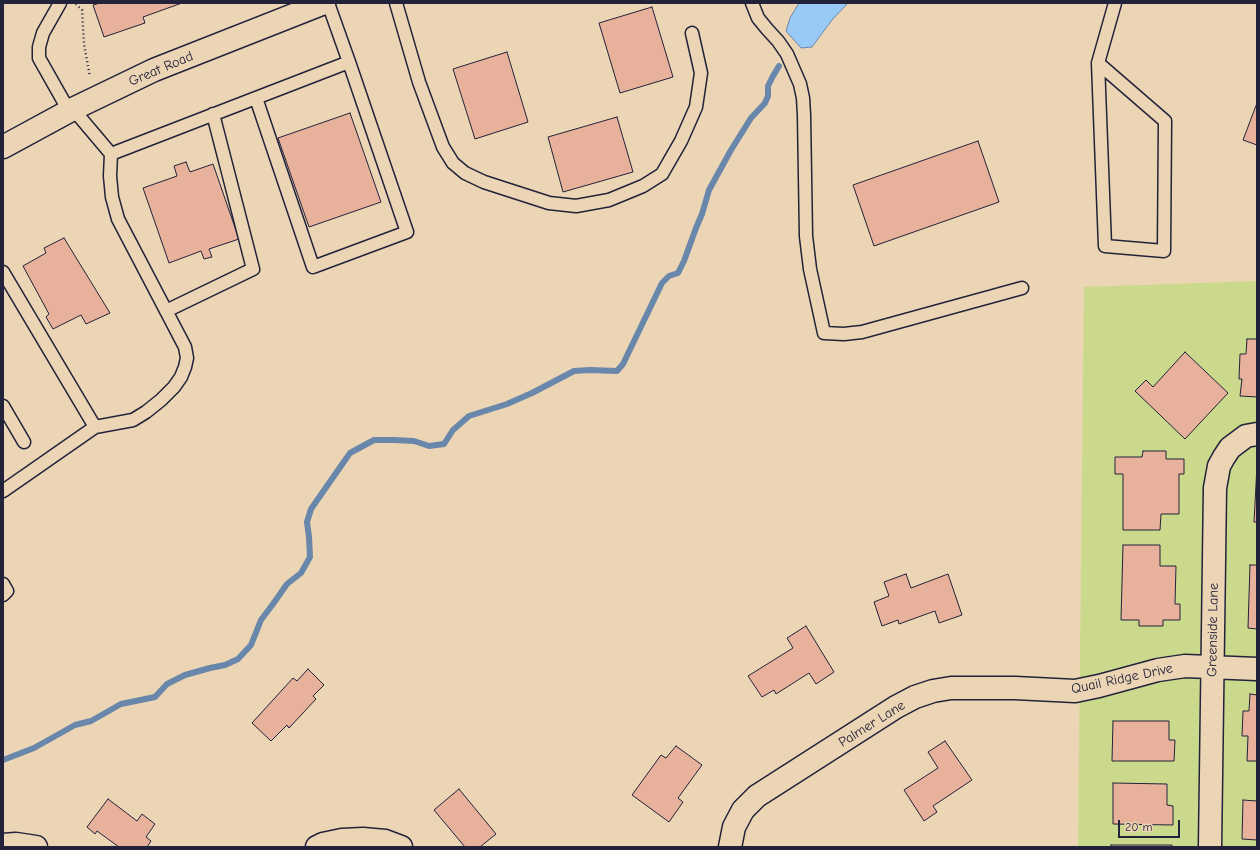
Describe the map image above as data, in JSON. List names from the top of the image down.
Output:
{
  "streets": {
    "street": [
      "Great Road",
      "Greenside Lane",
      "Quail Ridge Drive",
      "Palmer Lane"
    ]
  },
  "crossings": [
    ["Greenside Lane", "Quail Ridge Drive"],
    ["Quail Ridge Drive", "Palmer Lane"]
  ],
  "scale_bar": "20 m"
}
